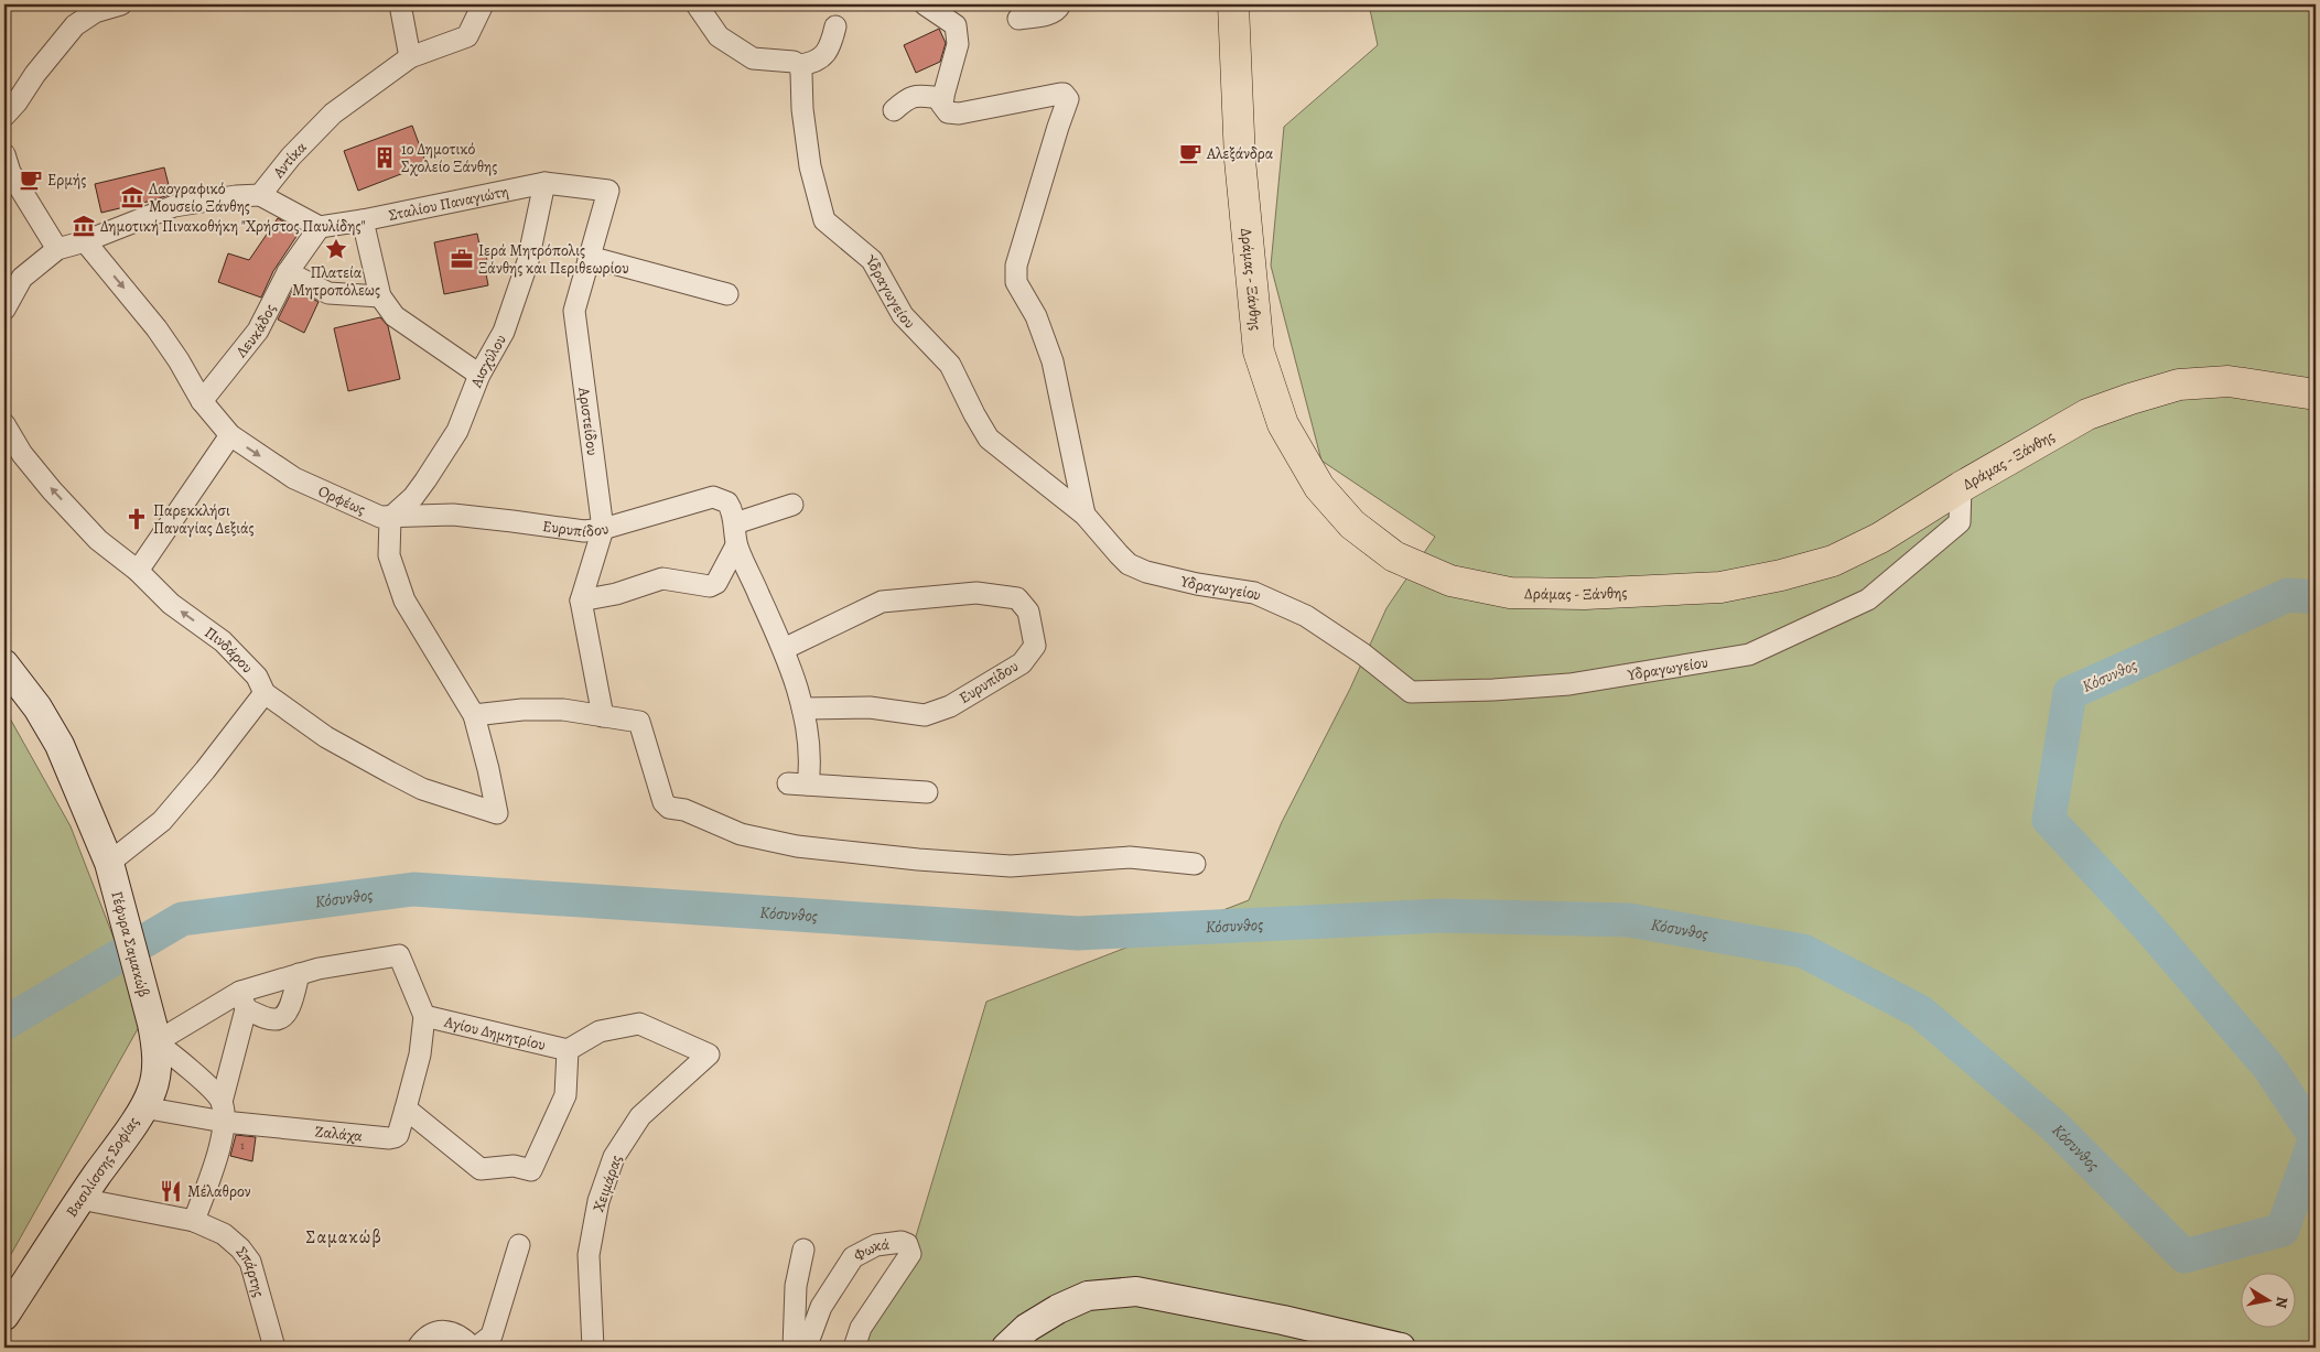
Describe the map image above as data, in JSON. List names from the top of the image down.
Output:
{
  "streets": {
    "main road": ["Δράμας - Ξάνθης", "Γέφυρα Σαμακώβ", "Βασιλίσσης Σοφίας"],
    "street": [
      "Αντίκα",
      "Σταλίου Παναγιώτη",
      "Υδραγωγείου",
      "Λευκάδος",
      "Αισχύλου",
      "Αριστείδου",
      "Ορφέως",
      "Ευρυπίδου",
      "Πινδάρου",
      "Αγίου Δημητρίου",
      "Ζαλάχα",
      "Χειμάρας",
      "Φωκά",
      "Σπάρτης"
    ]
  },
  "crossings": [
    ["Σταλίου Παναγιώτη", "Λευκάδος"],
    ["Σταλίου Παναγιώτη", "Αισχύλου"],
    ["Σταλίου Παναγιώτη", "Αριστείδου"],
    ["Δράμας - Ξάνθης", "Υδραγωγείου"],
    ["Λευκάδος", "Ορφέως"],
    ["Αισχύλου", "Αριστείδου"],
    ["Αισχύλου", "Ορφέως"],
    ["Αισχύλου", "Ευρυπίδου"],
    ["Αριστείδου", "Ευρυπίδου"],
    ["Ορφέως", "Ευρυπίδου"],
    ["Γέφυρα Σαμακώβ", "Βασιλίσσης Σοφίας"],
    ["Αγίου Δημητρίου", "Χειμάρας"],
    ["Βασιλίσσης Σοφίας", "Σπάρτης"]
  ],
  "one_way": ["Ορφέως", "Πινδάρου"],
  "districts": ["Σαμακώβ"],
  "water": ["Κόσυνθος"],
  "places": {
    "cafe": ["Αλεξάνδρα", "Ερμής"],
    "building": ["1ο Δημοτικό Σχολείο Ξάνθης"],
    "museum": ["Λαογραφικό Μουσείο Ξάνθης", "Δημοτική Πινακοθήκη \"Χρήστος Παυλίδης\""],
    "place": ["Πλατεία Μητροπόλεως"],
    "office": ["Ιερά Μητρόπολις Ξάνθης και Περιθεωρίου"],
    "church": ["Παρεκκλήσι Παναγίας Δεξιάς"],
    "restaurant": ["Μέλαθρον"]
  },
  "house_numbers": ["1"],
  "north": "right"
}
